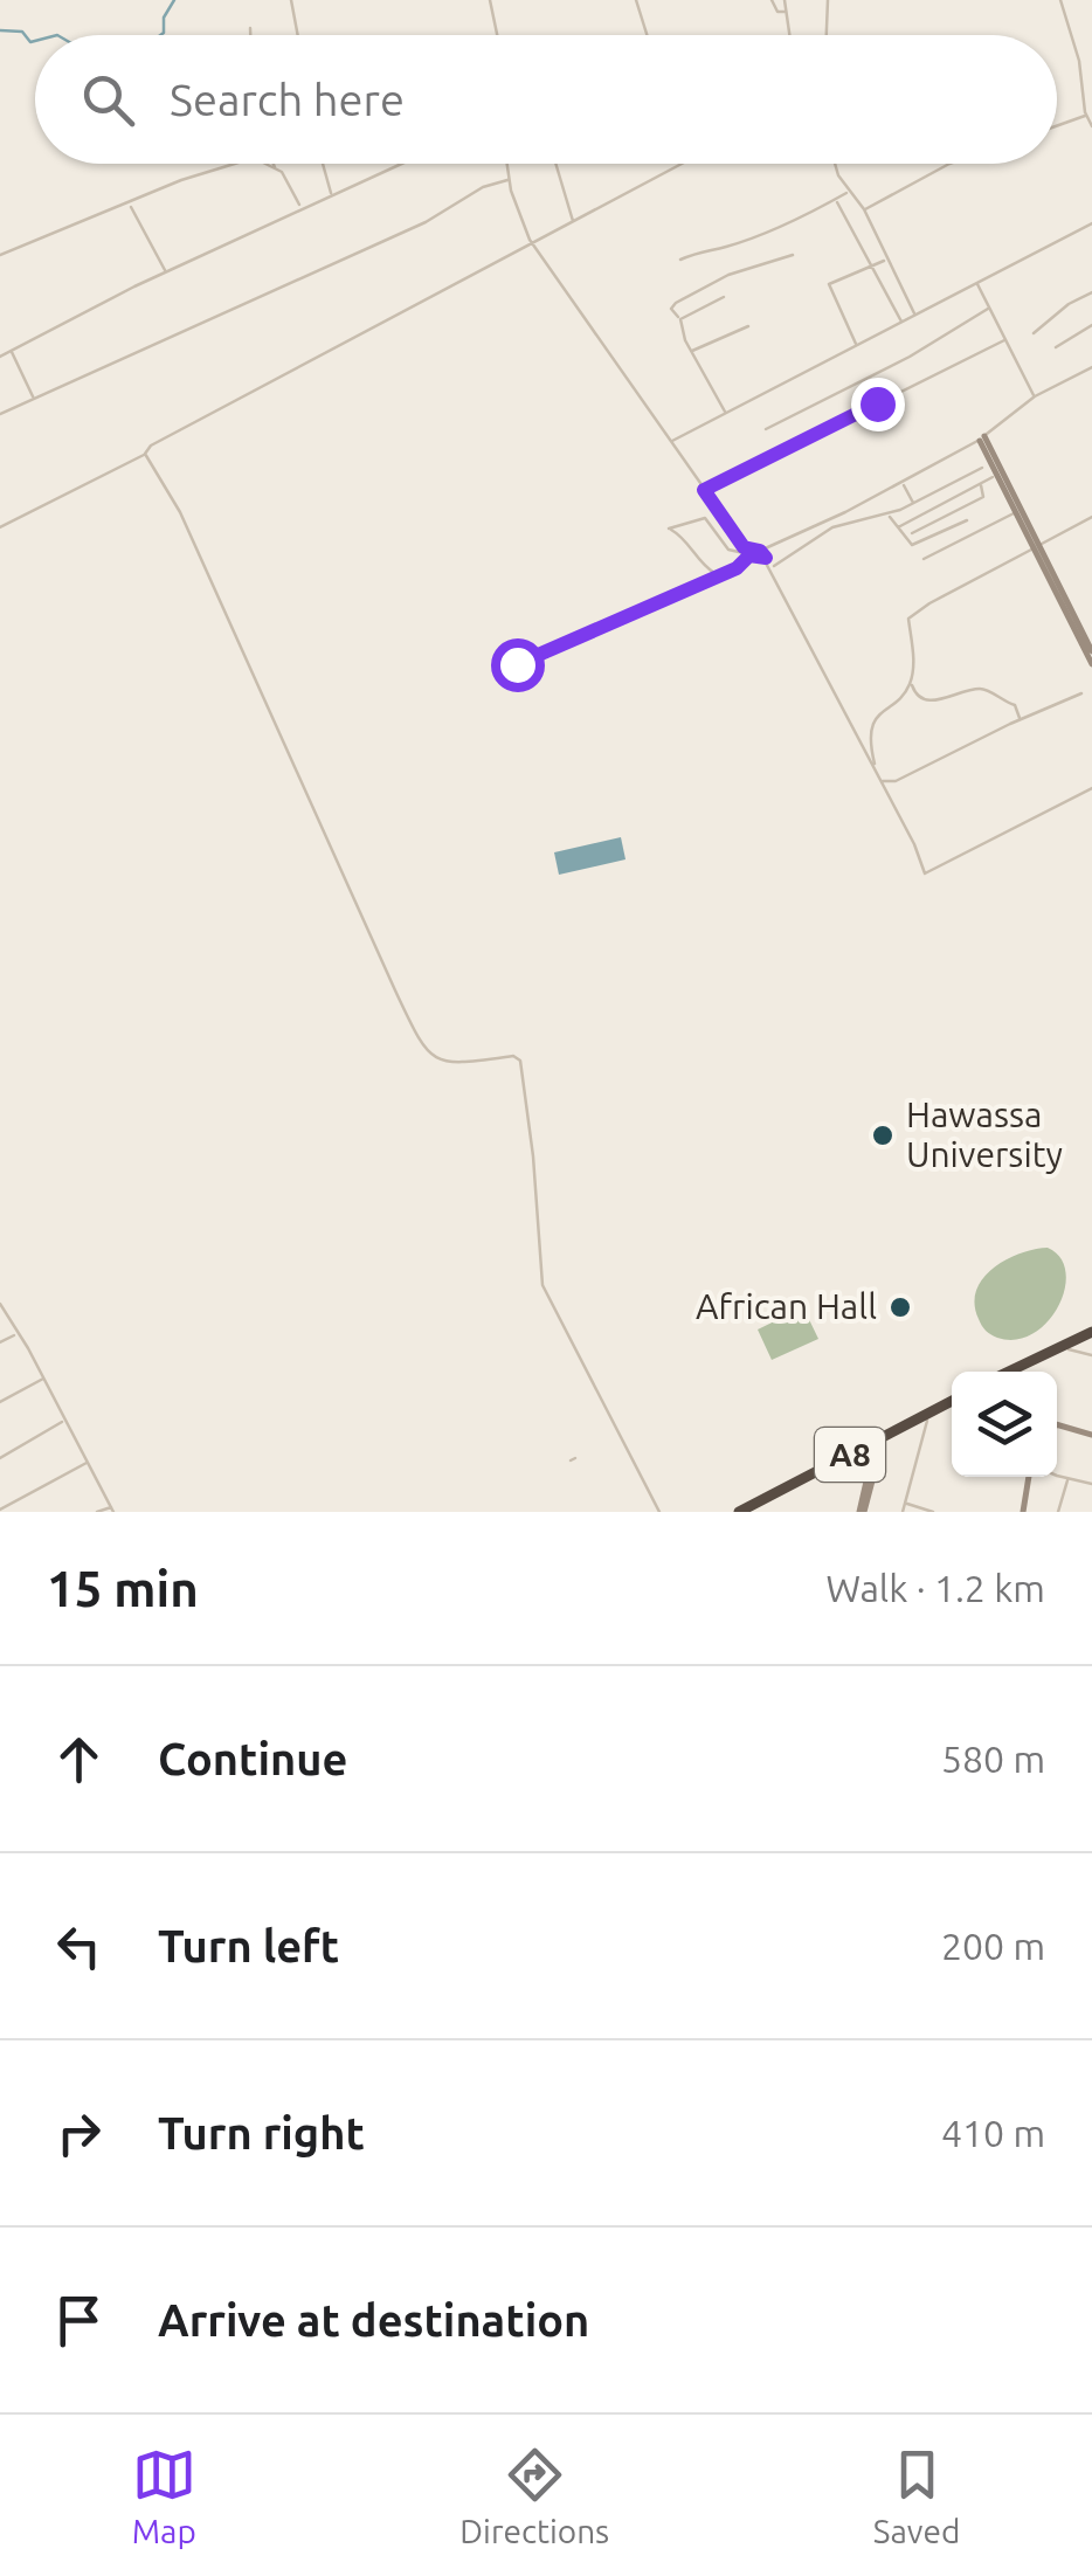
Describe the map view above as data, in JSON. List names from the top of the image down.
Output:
{
  "streets": {
    "highway": ["A8"]
  },
  "places": ["Hawassa University", "African Hall"],
  "page": {
    "search": "Search here",
    "heading": ["15 min", "Walk · 1.2 km"],
    "list": [
      ["Continue", "580 m"],
      ["Turn left", "200 m"],
      ["Turn right", "410 m"],
      "Arrive at destination"
    ],
    "nav": ["Map", "Directions", "Saved"]
  }
}
